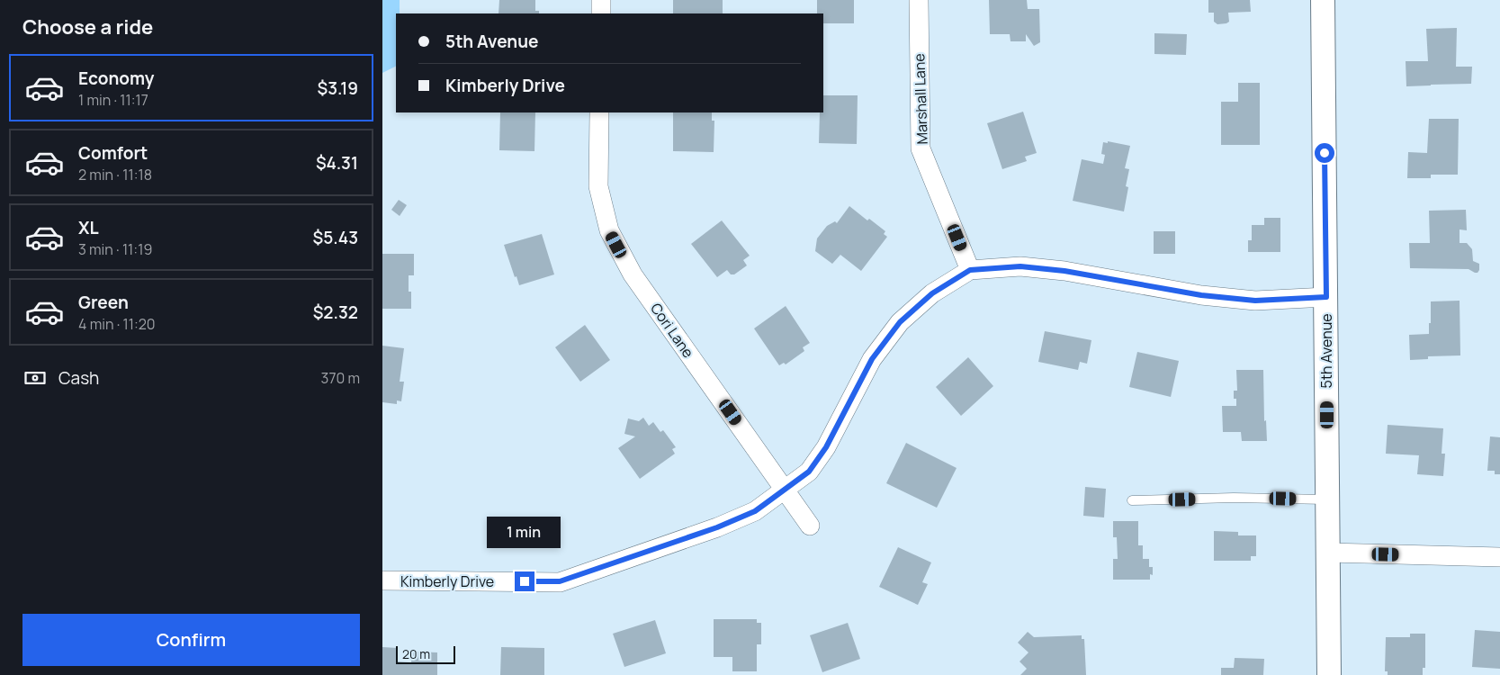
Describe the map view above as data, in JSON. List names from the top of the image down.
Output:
{
  "streets": {
    "street": [
      "Marshall Lane",
      "Cori Lane",
      "5th Avenue",
      "Kimberly Drive"
    ]
  },
  "crossings": [
    ["Marshall Lane", "Kimberly Drive"],
    ["Cori Lane", "Kimberly Drive"],
    ["5th Avenue", "Kimberly Drive"]
  ],
  "scale_bar": "20 m",
  "page": {
    "heading": "Choose a ride",
    "banner": ["5th Avenue", "Kimberly Drive"],
    "list": [
      {
        "name": "Economy",
        "note": "1 min · 11:17",
        "value": "$3.19"
      },
      {
        "name": "Comfort",
        "note": "2 min · 11:18",
        "value": "$4.31"
      },
      {
        "name": "XL",
        "note": "3 min · 11:19",
        "value": "$5.43"
      },
      {
        "name": "Green",
        "note": "4 min · 11:20",
        "value": "$2.32"
      }
    ],
    "pay": ["Cash", "370 m"],
    "bubble": "1 min",
    "buttons": "Confirm",
    "scale": "20 m"
  }
}
